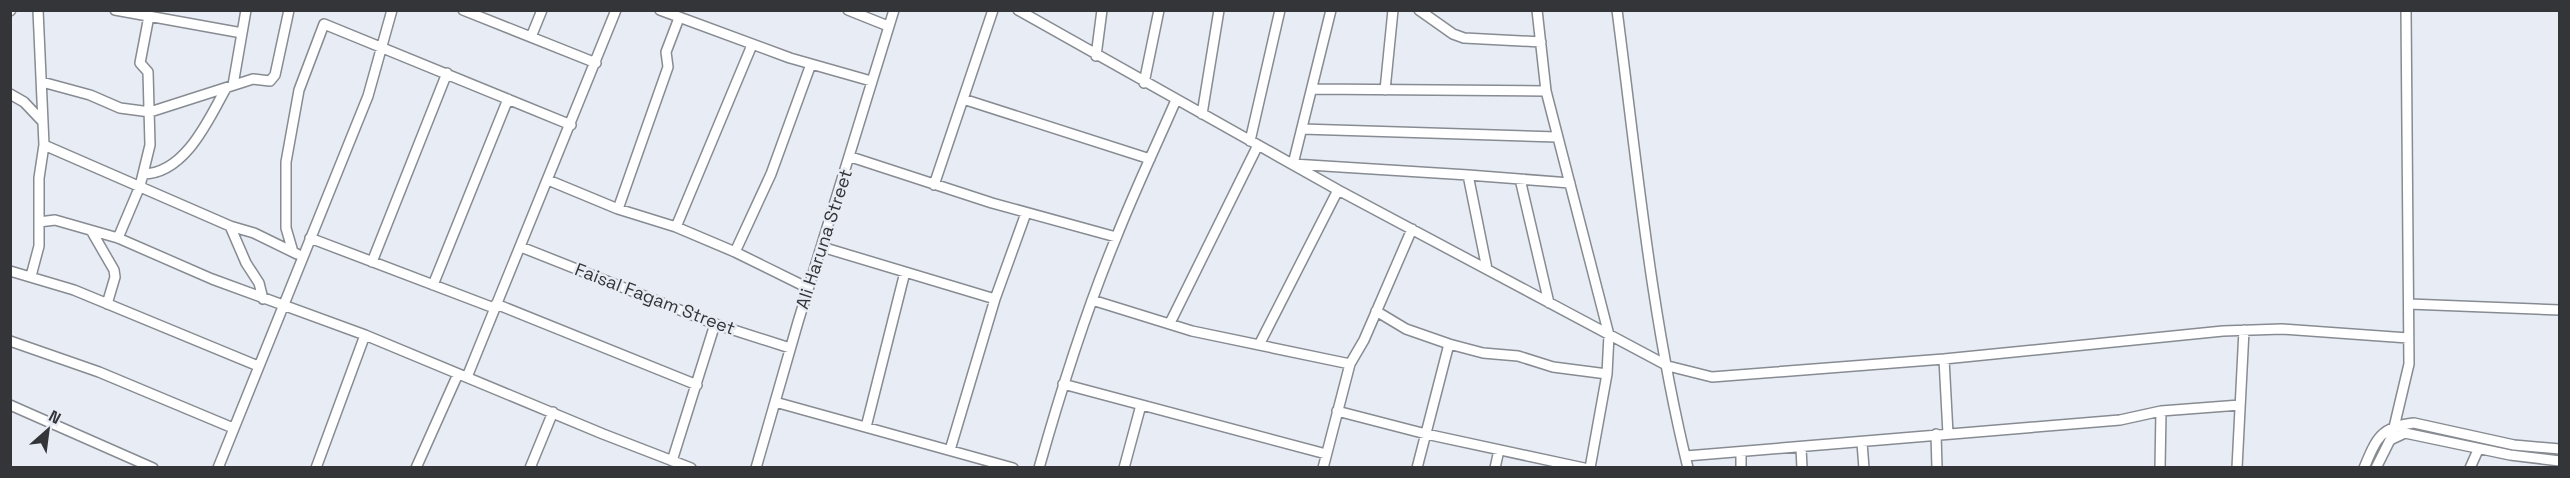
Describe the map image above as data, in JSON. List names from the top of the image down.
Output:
{
  "streets": {
    "street": ["Ali Haruna Street", "Faisal Fagam Street"]
  },
  "crossings": [
    ["Ali Haruna Street", "Faisal Fagam Street"]
  ],
  "north": "top right"
}
